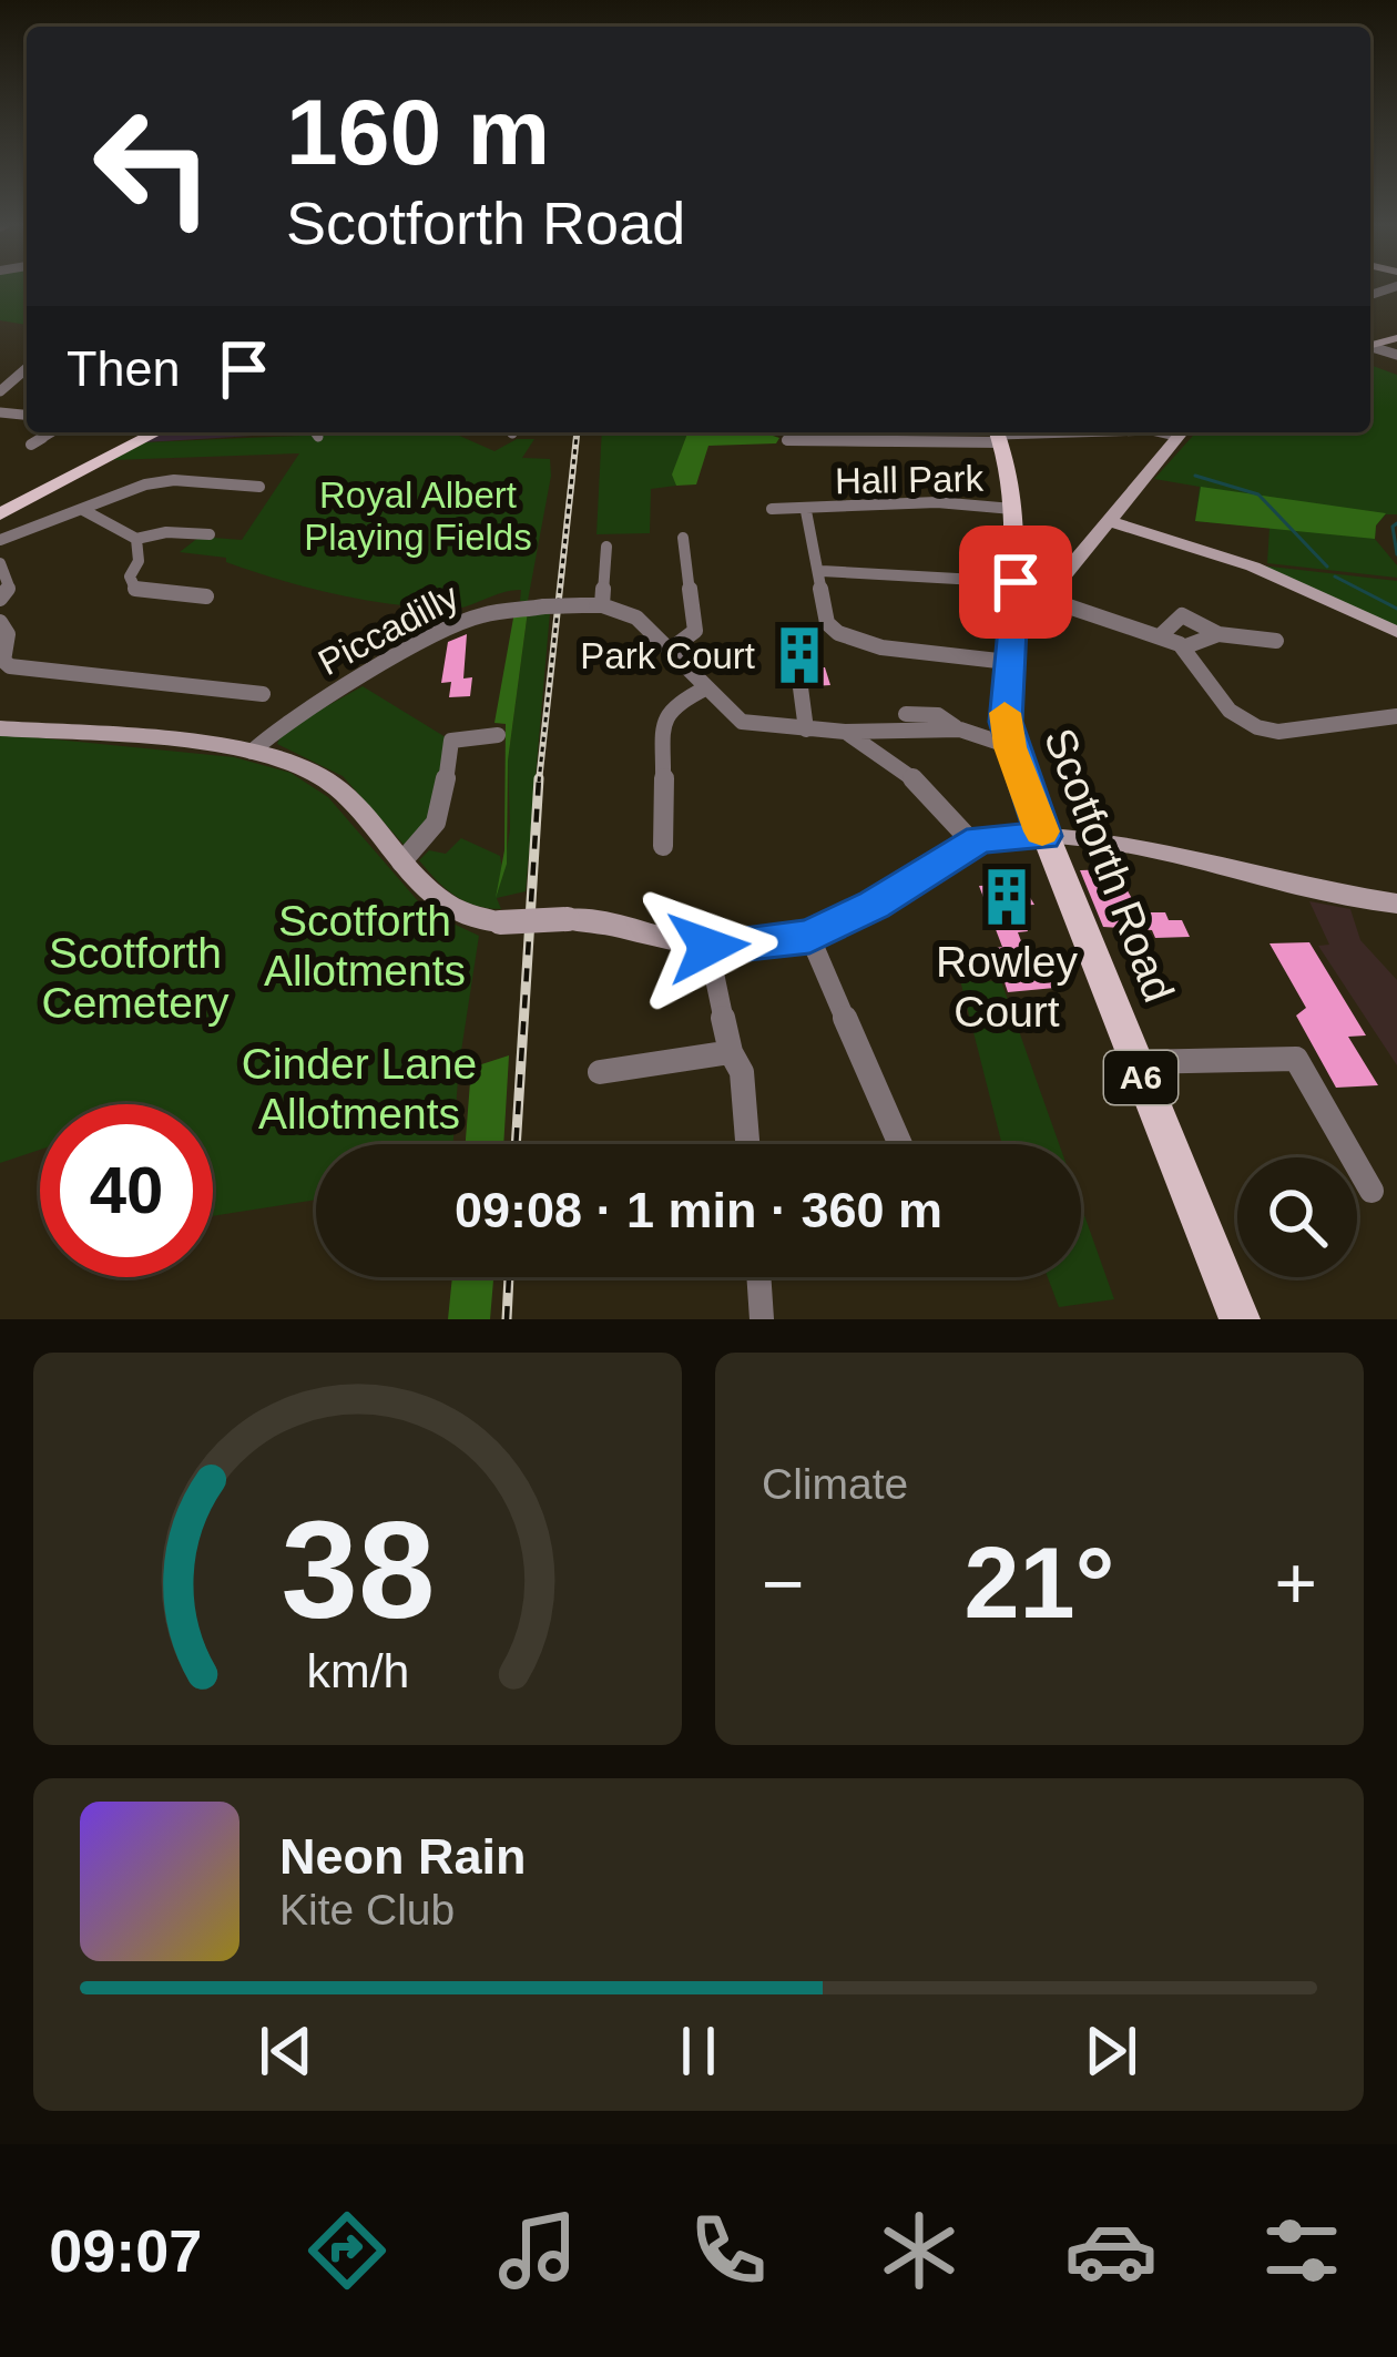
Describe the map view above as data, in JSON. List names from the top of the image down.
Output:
{
  "streets": {
    "main road": ["Scotforth Road", "A6"],
    "street": ["Hall Park", "Piccadilly"]
  },
  "crossings": [
    ["Hall Park", "Scotforth Road"]
  ],
  "parks": [
    "Royal Albert Playing Fields",
    "Scotforth Allotments",
    "Scotforth Cemetery",
    "Cinder Lane Allotments"
  ],
  "places": {
    "building": ["Park Court", "Rowley Court"]
  },
  "page": {
    "turn": ["160 m", "Scotforth Road"],
    "then": "Then",
    "limit": "40",
    "trip": "09:08 · 1 min · 360 m",
    "tile": "Climate",
    "heat": ["−", "21°", "+"],
    "song": ["Neon Rain", "Kite Club"],
    "tabs": "09:07",
    "gauge": ["38", "km/h"]
  }
}
